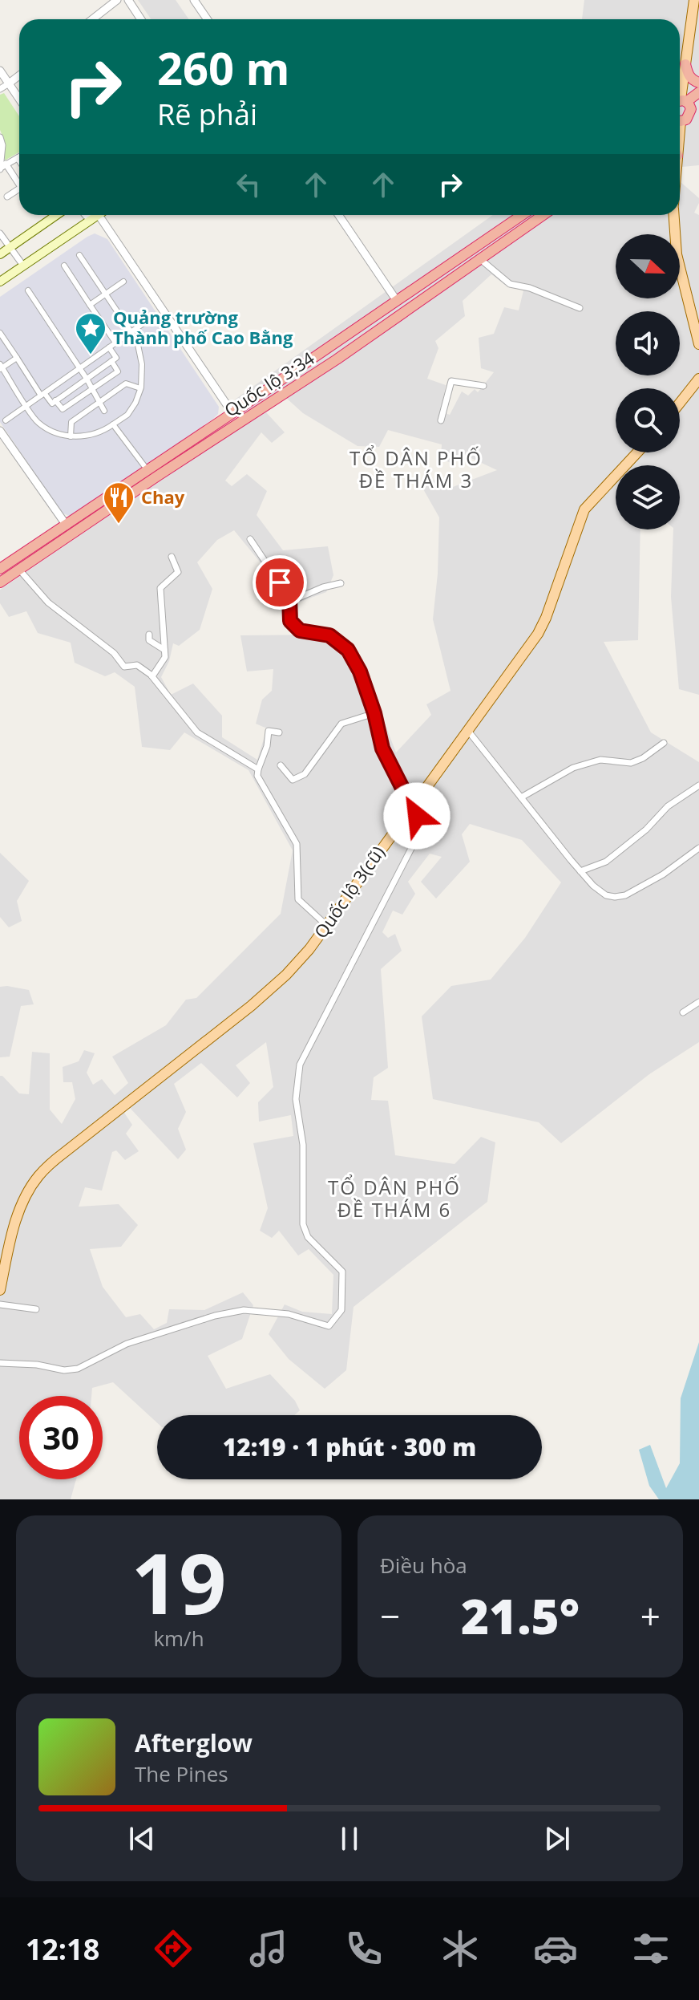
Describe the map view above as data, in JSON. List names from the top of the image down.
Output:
{
  "streets": {
    "highway": ["Quốc lộ 3;34"],
    "main road": ["Quốc lộ 3(cũ)"]
  },
  "districts": ["TỔ DÂN PHỐ ĐỀ THÁM 3", "TỔ DÂN PHỐ ĐỀ THÁM 6"],
  "places": {
    "place": ["Quảng trường Thành phố Cao Bằng"],
    "restaurant": ["Chay"]
  },
  "north": "right",
  "page": {
    "turn": ["260 m", "Rẽ phải"],
    "limit": "30",
    "trip": "12:19 · 1 phút · 300 m",
    "tile": [
      ["19", "km/h"],
      "Điều hòa"
    ],
    "heat": ["−", "21.5°", "+"],
    "song": ["Afterglow", "The Pines"],
    "tabs": "12:18"
  }
}
